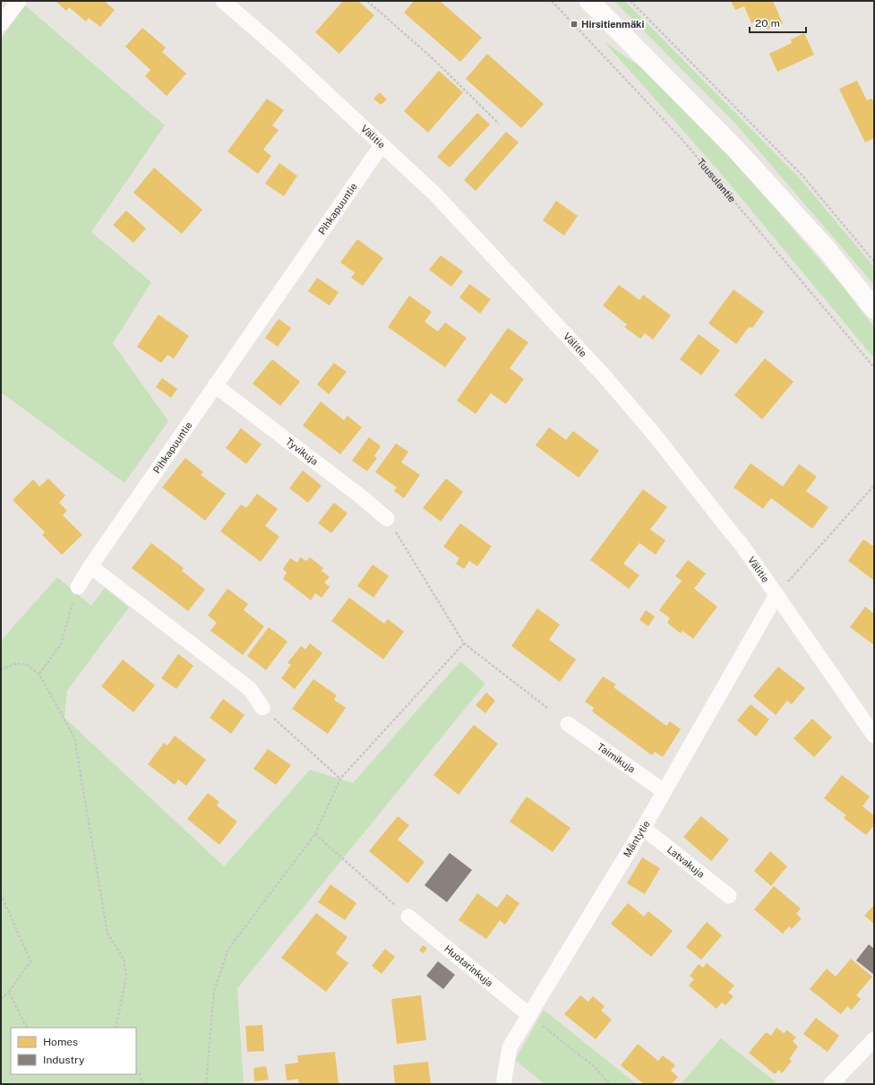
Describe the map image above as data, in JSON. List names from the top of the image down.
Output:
{
  "streets": {
    "street": [
      "Välitie",
      "Pihkapuuntie",
      "Tyvikuja",
      "Taimikuja",
      "Mäntytie",
      "Latvakuja",
      "Huotarinkuja"
    ],
    "path": ["Tuusulantie"]
  },
  "crossings": [
    ["Välitie", "Pihkapuuntie"],
    ["Välitie", "Mäntytie"],
    ["Pihkapuuntie", "Tyvikuja"],
    ["Taimikuja", "Mäntytie"],
    ["Mäntytie", "Latvakuja"],
    ["Mäntytie", "Huotarinkuja"]
  ],
  "places": {
    "transit": ["Hirsitienmäki"]
  },
  "legend": ["Homes", "Industry"],
  "scale_bar": "20 m"
}
